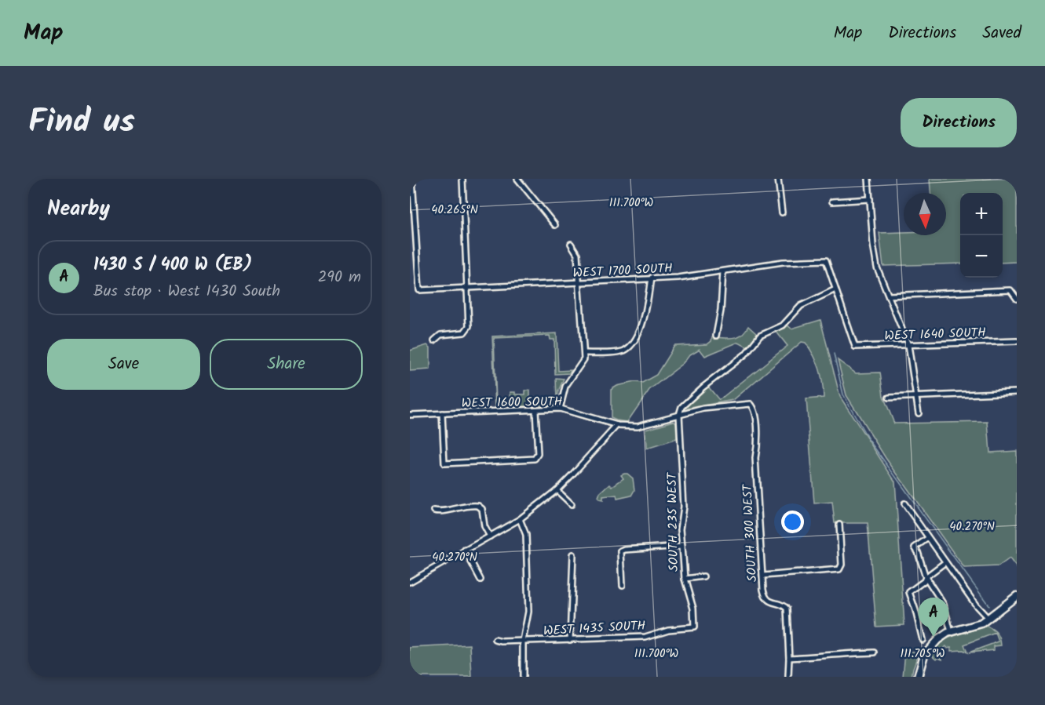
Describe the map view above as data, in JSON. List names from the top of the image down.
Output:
{
  "streets": {
    "street": [
      "WEST 1700 SOUTH",
      "WEST 1640 SOUTH",
      "WEST 1600 SOUTH",
      "SOUTH 235 WEST",
      "SOUTH 300 WEST",
      "WEST 1435 SOUTH"
    ]
  },
  "crossings": [
    ["WEST 1700 SOUTH", "WEST 1640 SOUTH"],
    ["WEST 1600 SOUTH", "SOUTH 235 WEST"],
    ["WEST 1600 SOUTH", "SOUTH 300 WEST"],
    ["SOUTH 235 WEST", "WEST 1435 SOUTH"]
  ],
  "north": "bottom",
  "page": {
    "header": "Map",
    "nav": ["Map", "Directions", "Saved"],
    "title": "Find us",
    "buttons": [
      "Directions",
      ["Save", "Share"]
    ],
    "heading": "Nearby",
    "map_buttons": ["+", "−"],
    "list": [
      {
        "mark": "A",
        "name": "1430 S / 400 W (EB)",
        "note": "Bus stop · West 1430 South",
        "value": "290 m"
      }
    ],
    "pins": "A"
  },
  "coordinates": [
    "111.700°W",
    "40.265°N",
    "40.270°N",
    "111.705°W"
  ]
}
